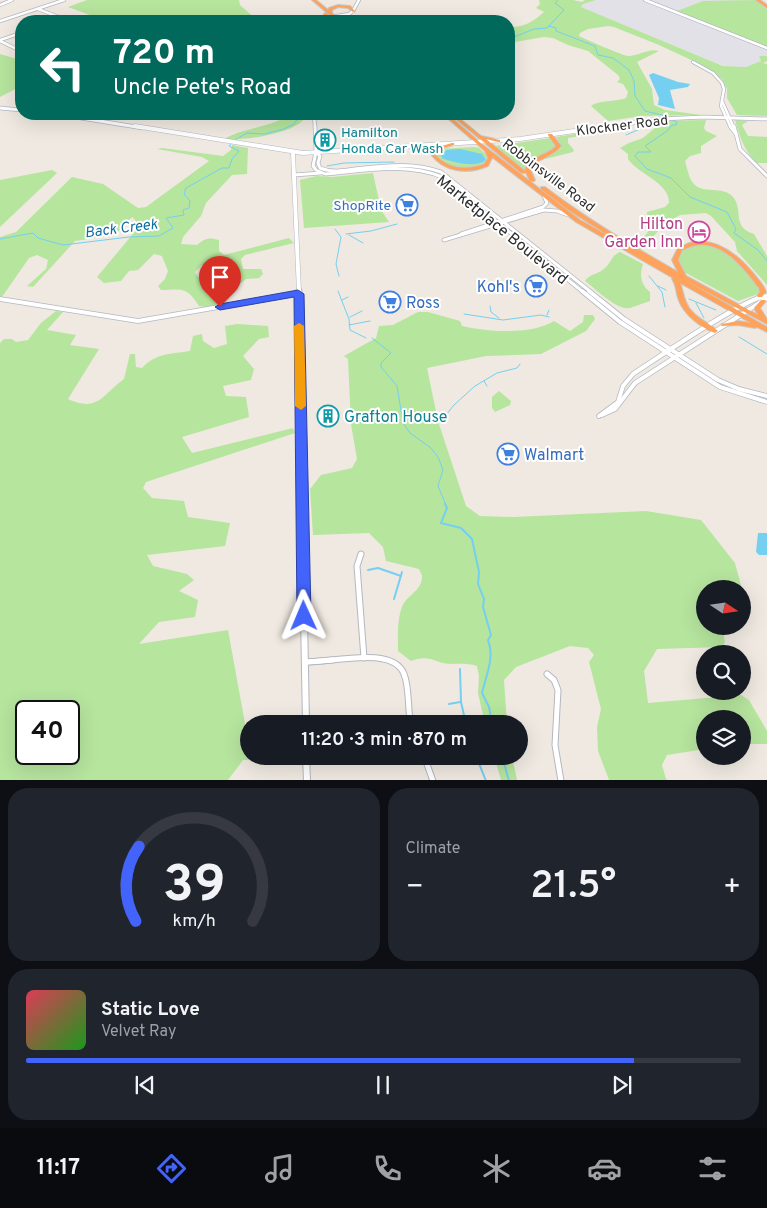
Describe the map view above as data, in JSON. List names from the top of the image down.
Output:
{
  "streets": {
    "highway": ["Robbinsville Road"],
    "main road": ["Klockner Road"],
    "street": ["Marketplace Boulevard"]
  },
  "crossings": [
    ["Klockner Road", "Robbinsville Road"]
  ],
  "water": ["Back Creek"],
  "places": {
    "building": ["Hamilton Honda Car Wash", "Grafton House"],
    "supermarket": [
      "ShopRite",
      "Kohl's",
      "Ross",
      "Walmart"
    ],
    "hotel": ["Hilton Garden Inn"]
  },
  "north": "right",
  "page": {
    "turn": ["720 m", "Uncle Pete's Road"],
    "limit": "40",
    "trip": "11:20 · 3 min · 870 m",
    "tile": "Climate",
    "heat": ["−", "21.5°", "+"],
    "song": ["Static Love", "Velvet Ray"],
    "tabs": "11:17",
    "gauge": ["39", "km/h"]
  }
}
